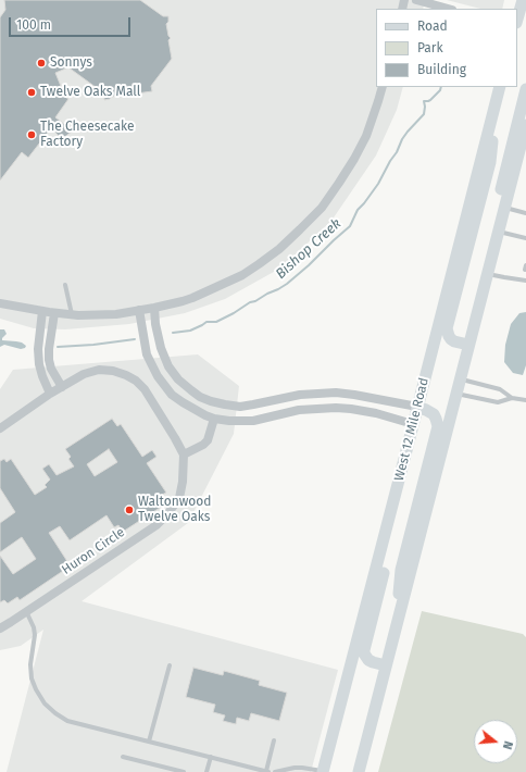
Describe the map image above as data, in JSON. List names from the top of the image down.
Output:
{
  "streets": {
    "main road": ["West 12 Mile Road"],
    "street": ["Huron Circle"]
  },
  "water": ["Bishop Creek"],
  "places": [
    "Sonnys",
    "Twelve Oaks Mall",
    "The Cheesecake Factory",
    "Waltonwood Twelve Oaks"
  ],
  "legend": ["Road", "Park", "Building"],
  "scale_bar": "100 m",
  "north": "right"
}
